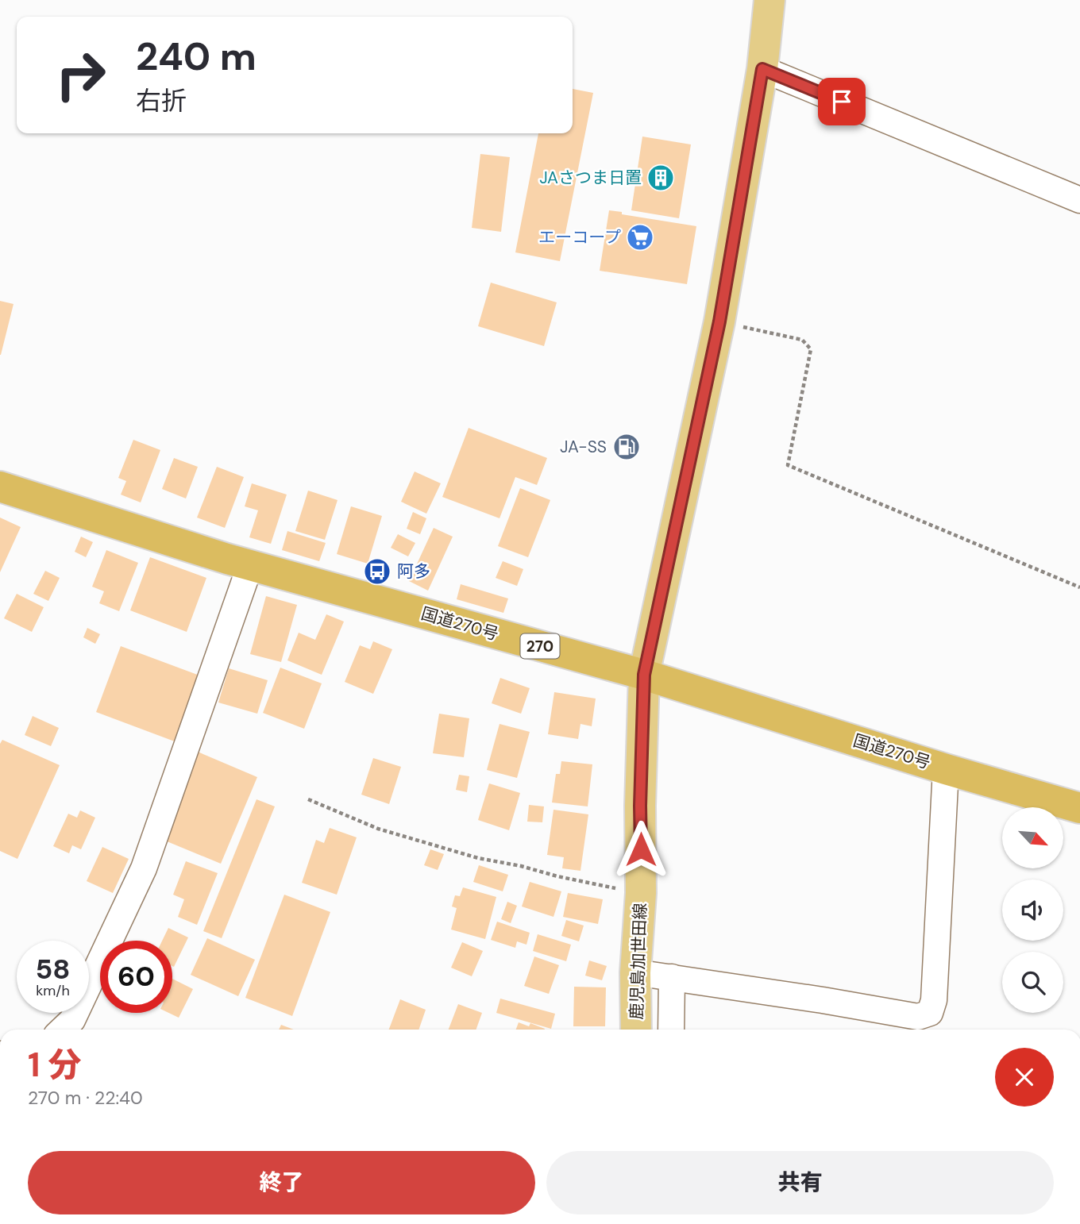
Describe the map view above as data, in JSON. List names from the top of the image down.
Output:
{
  "streets": {
    "highway": ["国道270号", "270"],
    "main road": ["鹿児島加世田線"]
  },
  "crossings": [
    ["国道270号", "鹿児島加世田線"]
  ],
  "places": {
    "building": ["JAさつま日置"],
    "supermarket": ["エーコープ"],
    "fuel station": ["JA-SS"],
    "bus stop": ["阿多"]
  },
  "north": "bottom right",
  "page": {
    "turn": ["240 m", "右折"],
    "speed": "58 km/h",
    "limit": "60",
    "heading": ["1 分", "270 m · 22:40"],
    "buttons": ["終了", "共有"]
  }
}
